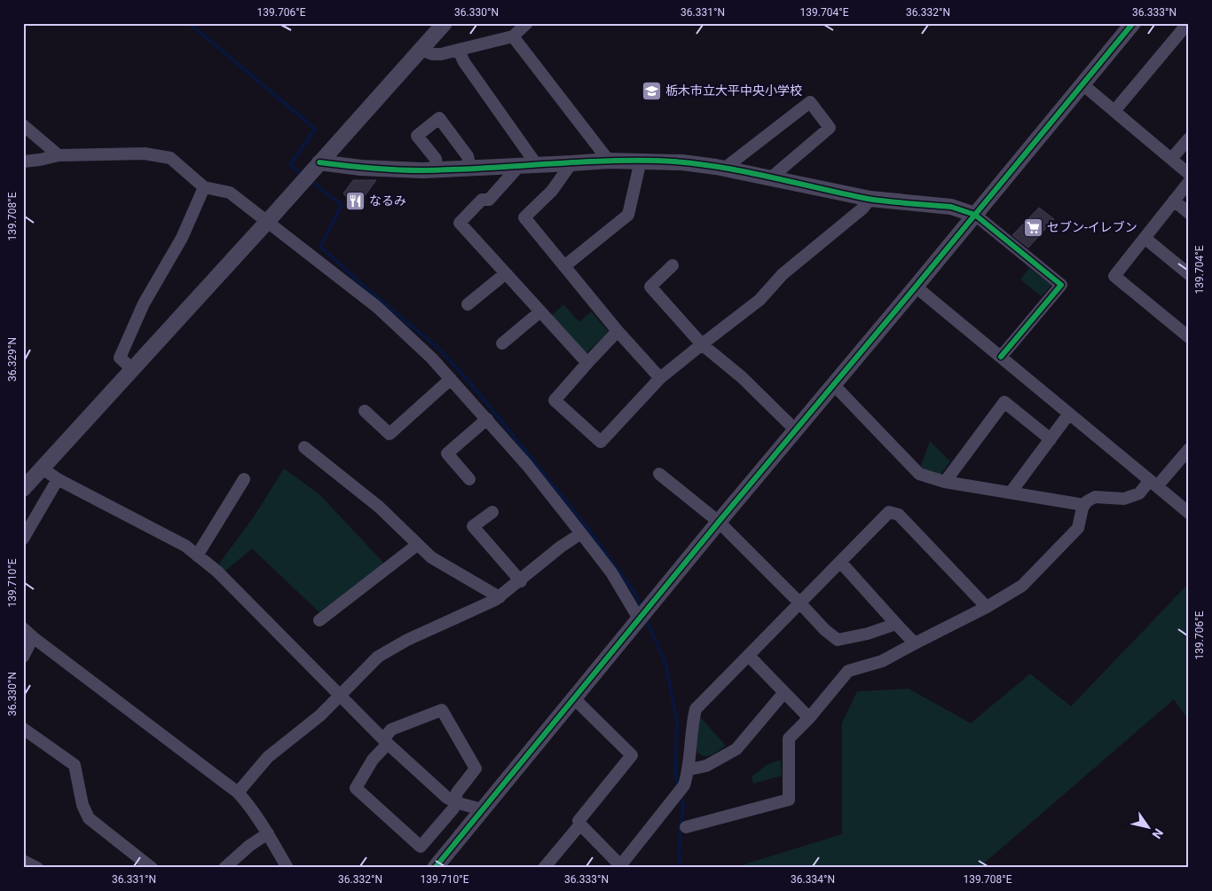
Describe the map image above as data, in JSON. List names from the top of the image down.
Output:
{
  "places": {
    "school or university": ["栃木市立大平中央小学校"],
    "restaurant": ["なるみ"],
    "supermarket": ["セブン-イレブン"]
  },
  "north": "bottom right",
  "coordinates": [
    "139.706°E",
    "36.330°N",
    "36.331°N",
    "139.704°E",
    "36.332°N",
    "36.333°N",
    "139.708°E",
    "36.329°N",
    "139.710°E",
    "36.334°N"
  ]
}
